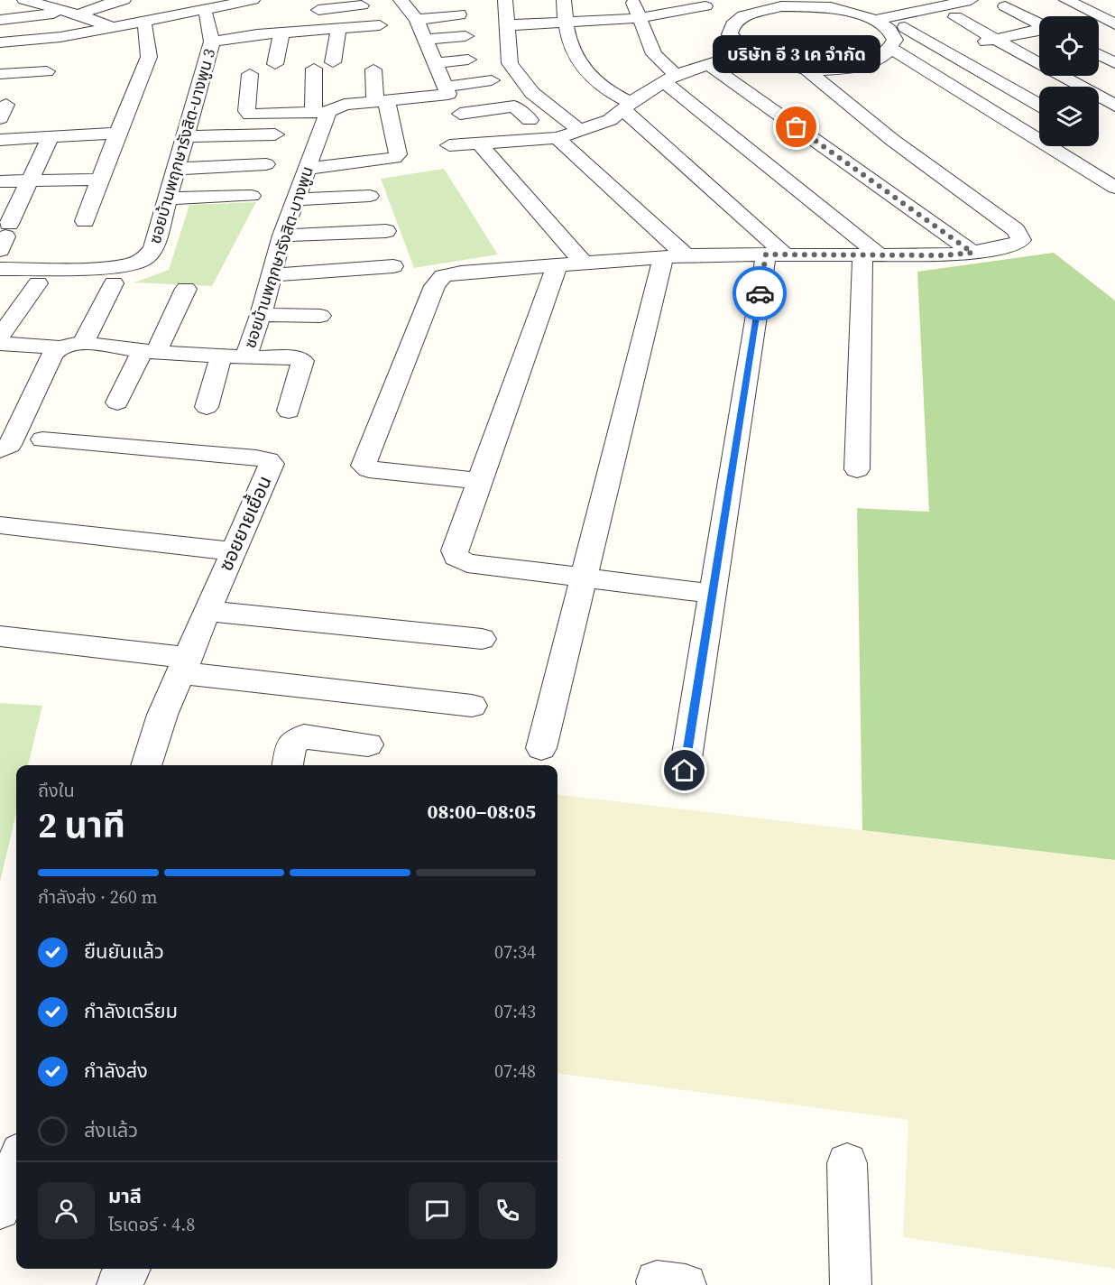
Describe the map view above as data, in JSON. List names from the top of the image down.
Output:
{
  "streets": {
    "street": ["ซอยบ้านพฤกษารังสิต-บางพูน 3", "ซอยบ้านพฤกษารังสิต-บางพูน", "ซอยยายเยื้อน"]
  },
  "places": ["บริษัท อี 3 เค จำกัด"],
  "page": {
    "bubble": "บริษัท อี 3 เค จำกัด",
    "heading": ["2 นาที", "ถึงใน", "08:00–08:05"],
    "panel": ["มาลี", "ไรเดอร์ · 4.8"],
    "bar": "กำลังส่ง · 260 m",
    "list": [
      ["ยืนยันแล้ว", "07:34"],
      ["กำลังเตรียม", "07:43"],
      ["กำลังส่ง", "07:48"],
      "ส่งแล้ว"
    ]
  }
}
